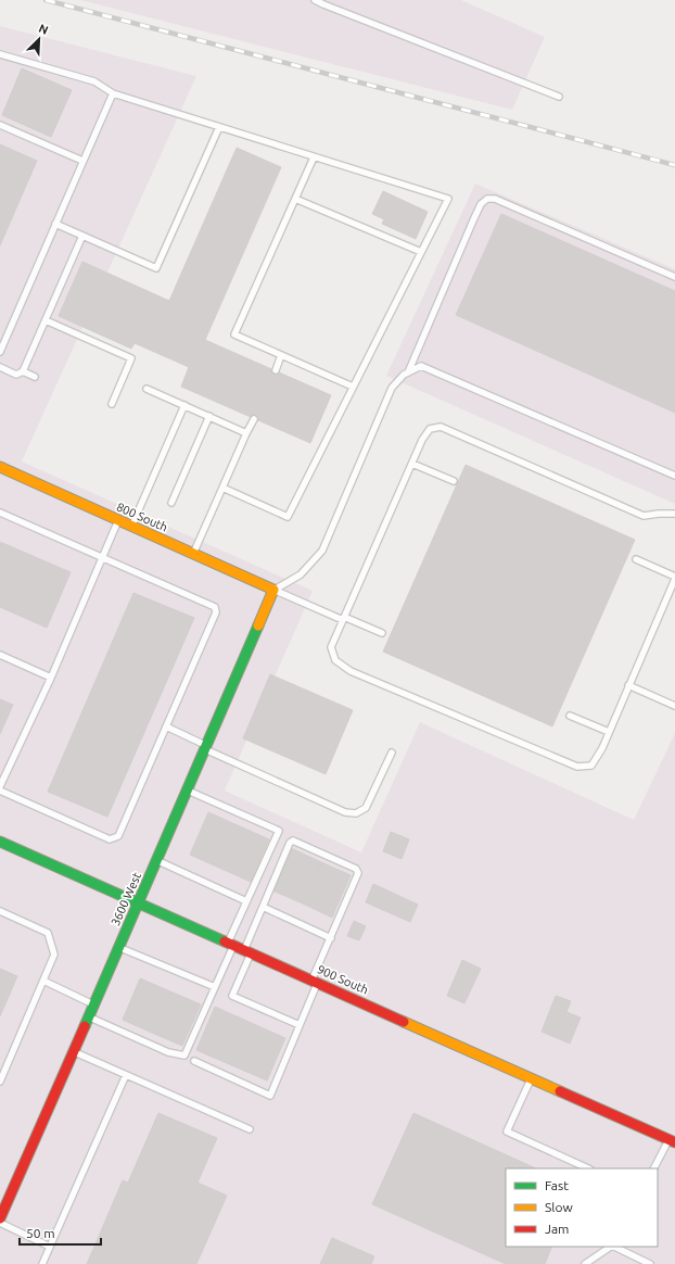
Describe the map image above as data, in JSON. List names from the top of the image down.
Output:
{
  "streets": {
    "street": ["800 South", "3600 West", "900 South"]
  },
  "crossings": [
    ["800 South", "3600 West"],
    ["3600 West", "900 South"]
  ],
  "legend": ["Fast", "Slow", "Jam"],
  "scale_bar": "50 m",
  "north": "top right"
}
